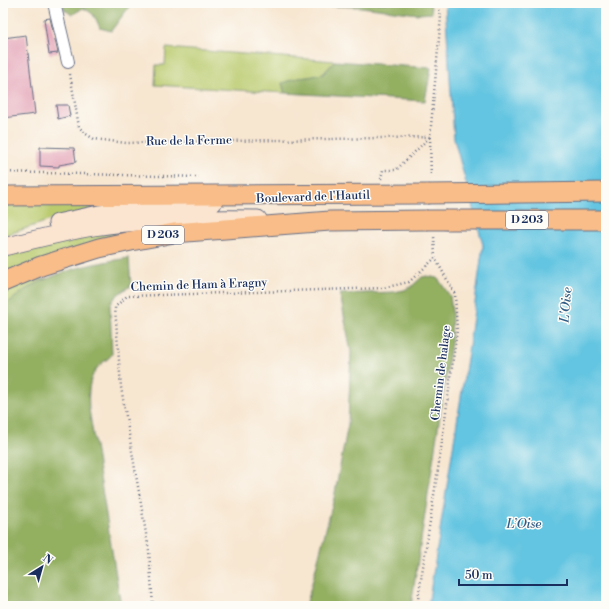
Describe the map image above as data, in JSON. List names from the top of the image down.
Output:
{
  "streets": {
    "main road": ["Boulevard de l'Hautil", "D 203"],
    "path": ["Rue de la Ferme", "Chemin de Ham à Eragny", "Chemin de halage"]
  },
  "crossings": [
    ["Boulevard de l'Hautil", "D 203"],
    ["Boulevard de l'Hautil", "Chemin de halage"],
    ["Chemin de Ham à Eragny", "Chemin de halage"]
  ],
  "water": ["L'Oise", "L’Oise"],
  "scale_bar": "50 m",
  "north": "top right"
}
